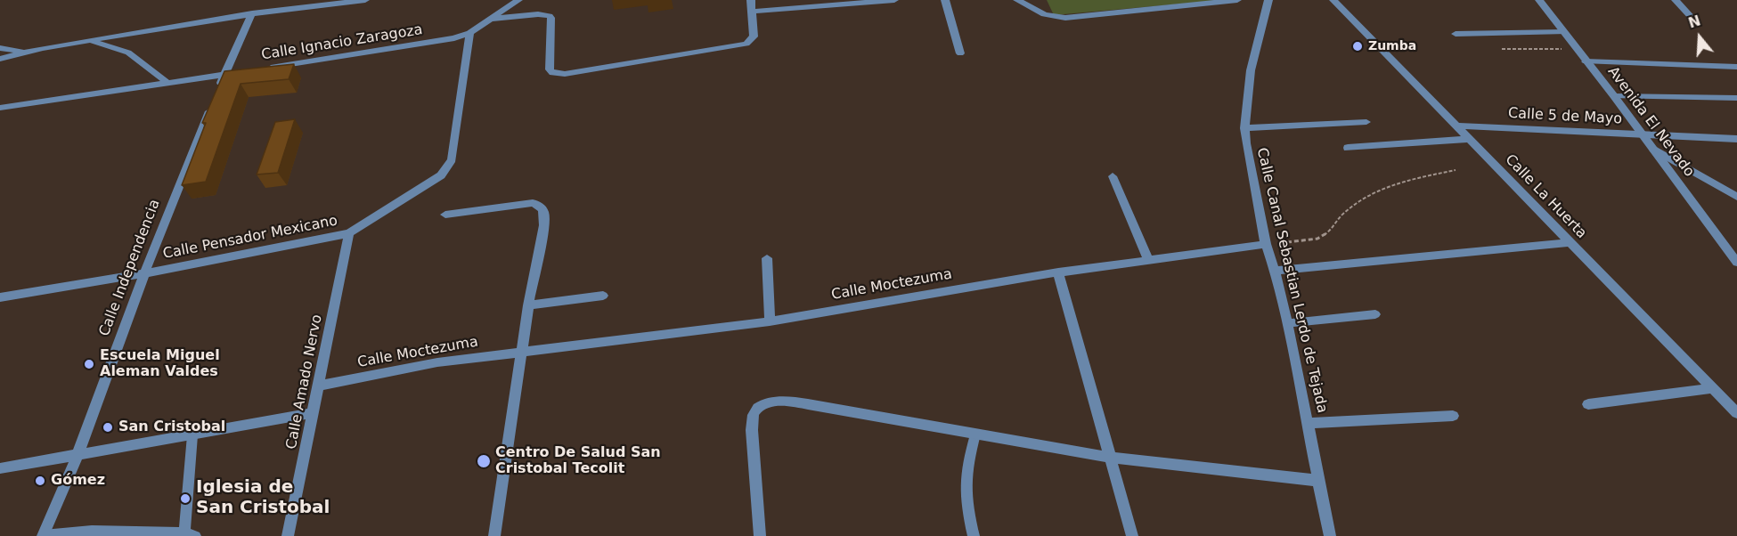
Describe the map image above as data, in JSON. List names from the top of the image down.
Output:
{
  "streets": {
    "street": [
      "Calle Ignacio Zaragoza",
      "Calle 5 de Mayo",
      "Avenida El Nevado",
      "Calle La Huerta",
      "Calle Pensador Mexicano",
      "Calle Independencia",
      "Calle Canal Sebastian Lerdo de Tejada",
      "Calle Moctezuma",
      "Calle Amado Nervo"
    ]
  },
  "crossings": [
    ["Calle Ignacio Zaragoza", "Calle Pensador Mexicano"],
    ["Calle 5 de Mayo", "Avenida El Nevado"],
    ["Calle 5 de Mayo", "Calle La Huerta"],
    ["Calle Pensador Mexicano", "Calle Independencia"],
    ["Calle Pensador Mexicano", "Calle Amado Nervo"],
    ["Calle Canal Sebastian Lerdo de Tejada", "Calle Moctezuma"],
    ["Calle Moctezuma", "Calle Amado Nervo"]
  ],
  "places": [
    "Zumba",
    "Escuela Miguel Aleman Valdes",
    "San Cristobal",
    "Centro De Salud San Cristobal Tecolit",
    "Gómez",
    "Iglesia de San Cristobal"
  ],
  "north": "top"
}
